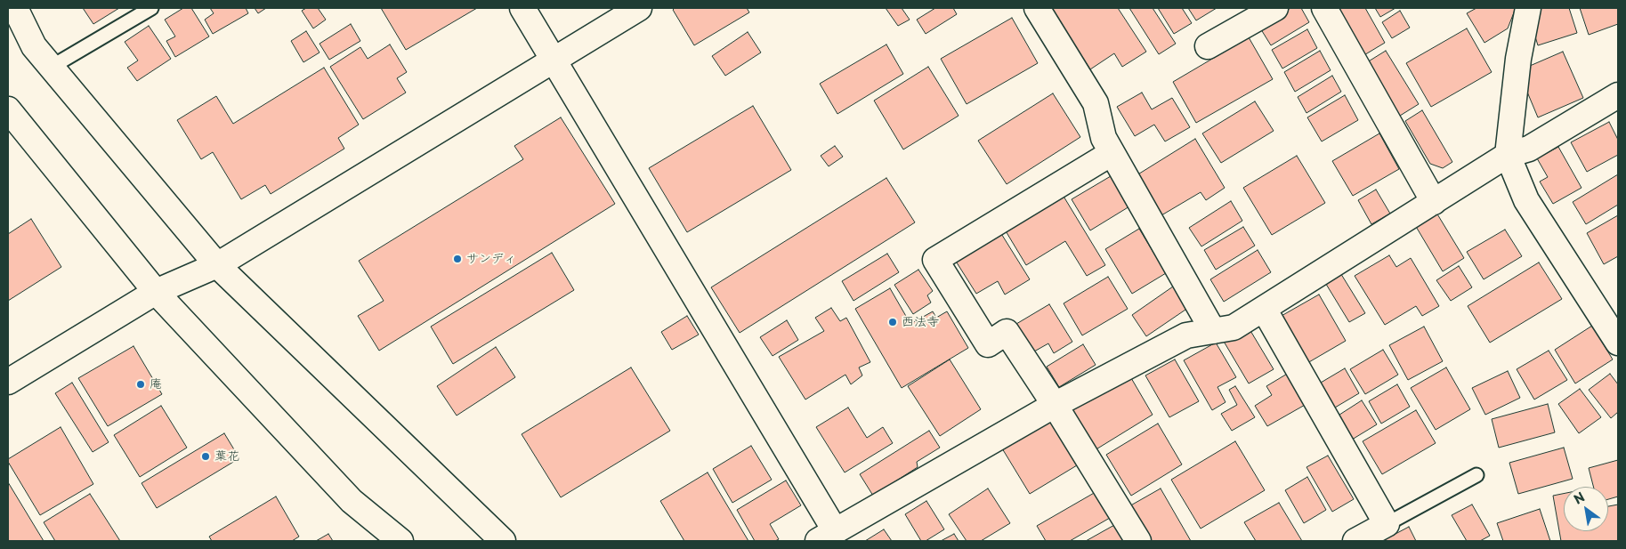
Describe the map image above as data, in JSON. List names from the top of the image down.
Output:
{
  "places": [
    "サンディ",
    "西法寺",
    "庵",
    "葉花"
  ],
  "north": "top left"
}
